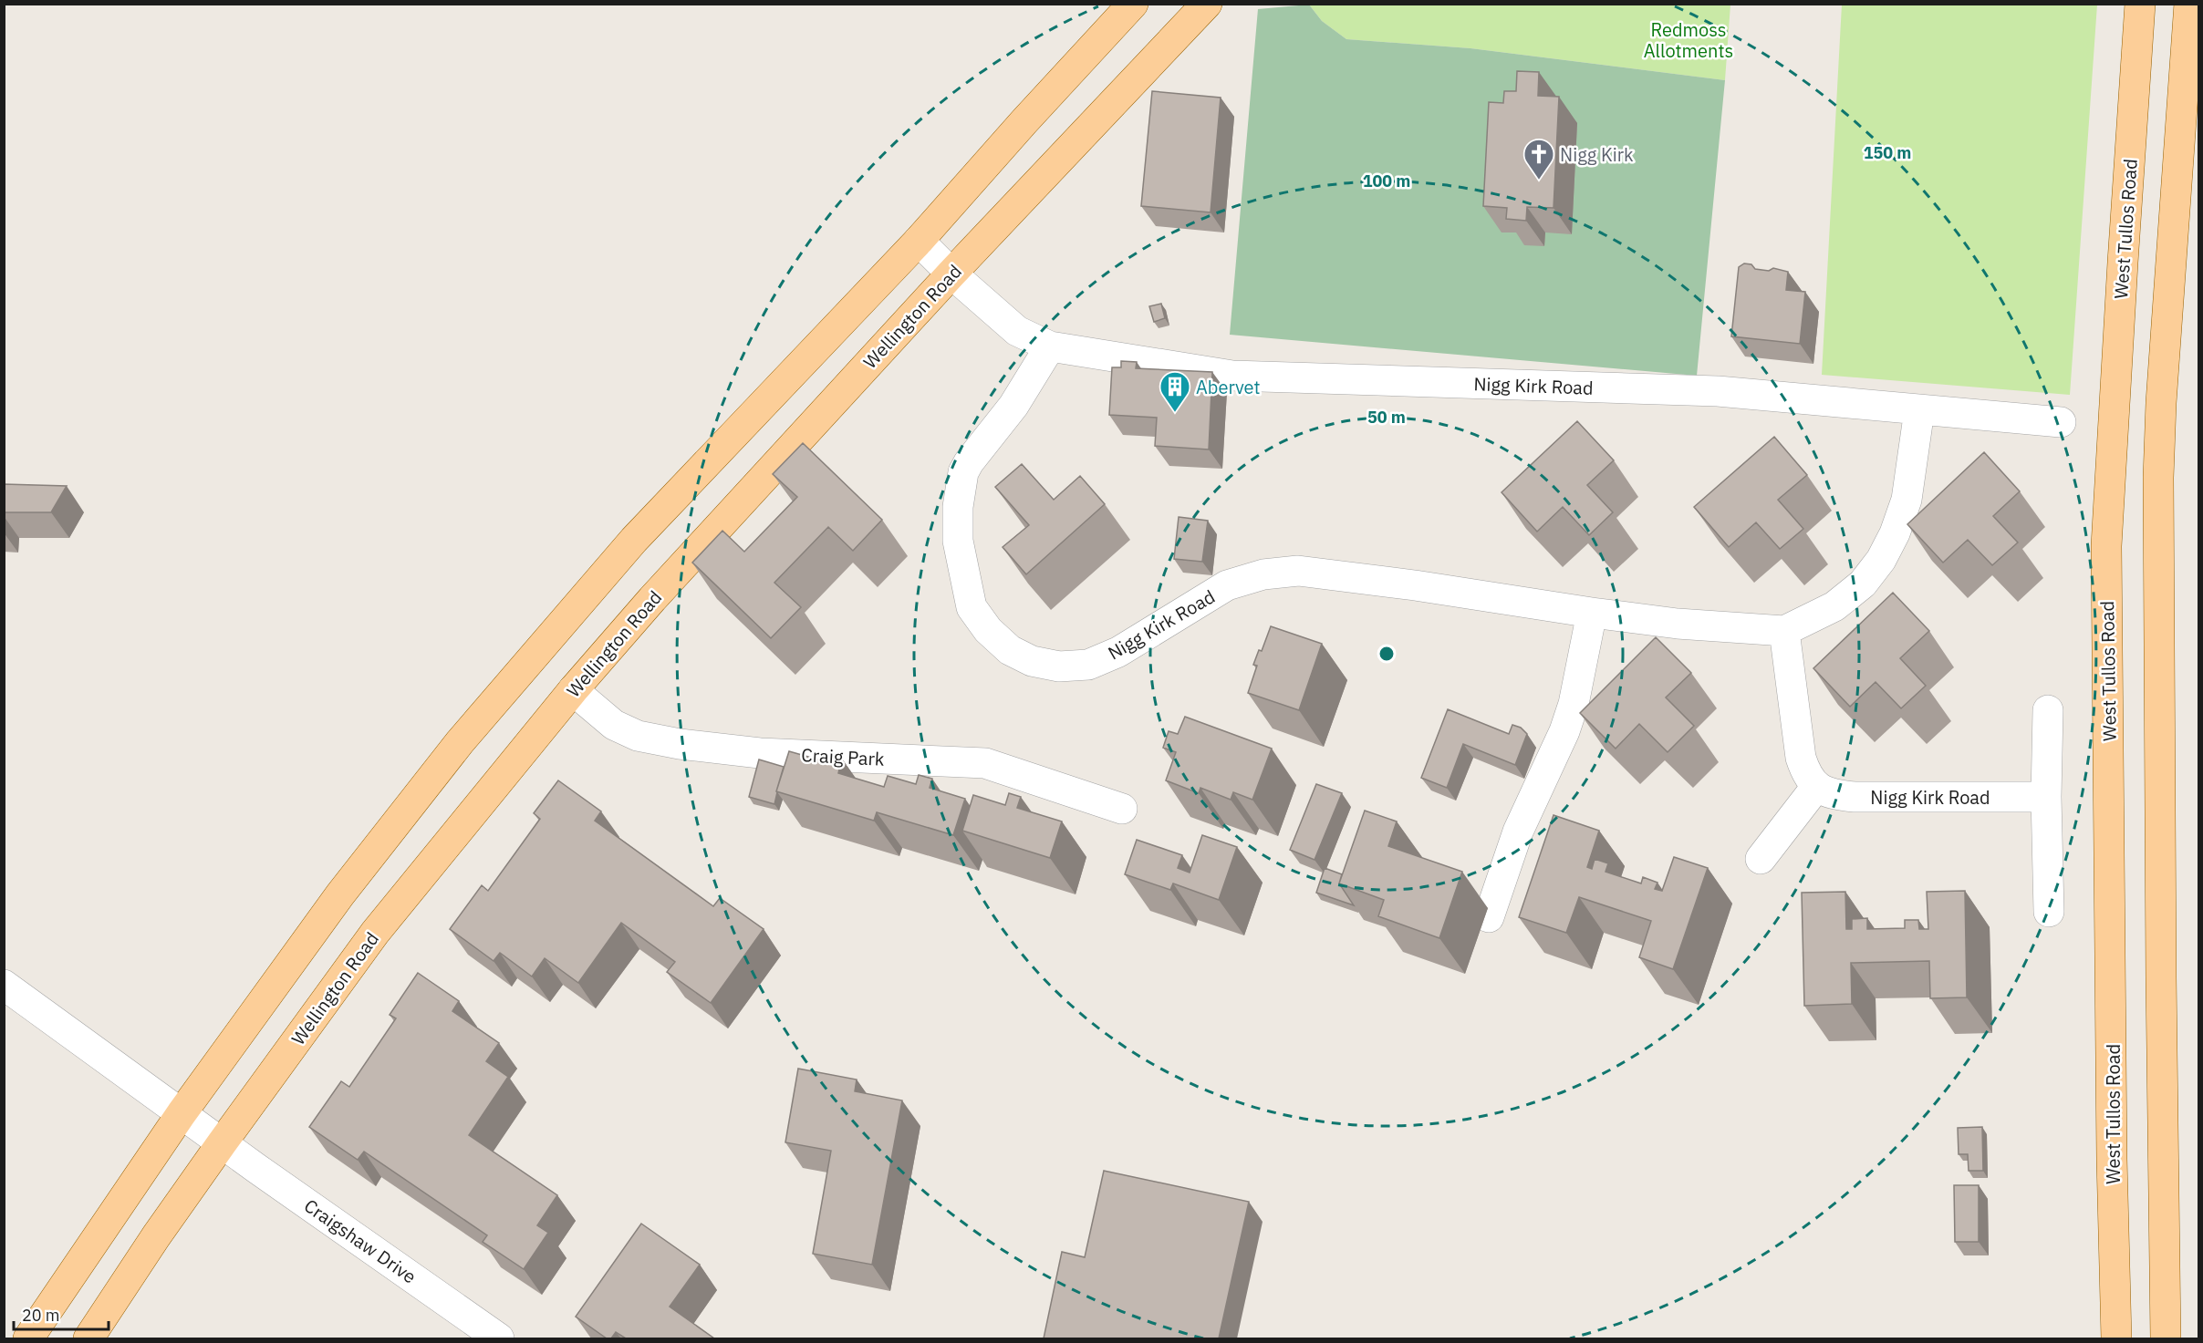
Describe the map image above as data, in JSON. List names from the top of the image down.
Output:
{
  "streets": {
    "main road": ["West Tullos Road", "Wellington Road"],
    "street": ["Nigg Kirk Road", "Craig Park", "Craigshaw Drive"]
  },
  "crossings": [
    ["Wellington Road", "Nigg Kirk Road"],
    ["Wellington Road", "Craig Park"],
    ["Wellington Road", "Craigshaw Drive"]
  ],
  "parks": ["Redmoss Allotments"],
  "places": {
    "church": ["Nigg Kirk"],
    "building": ["Abervet"]
  },
  "scale_bar": "20 m",
  "rings": ["150 m", "100 m", "50 m"]
}
